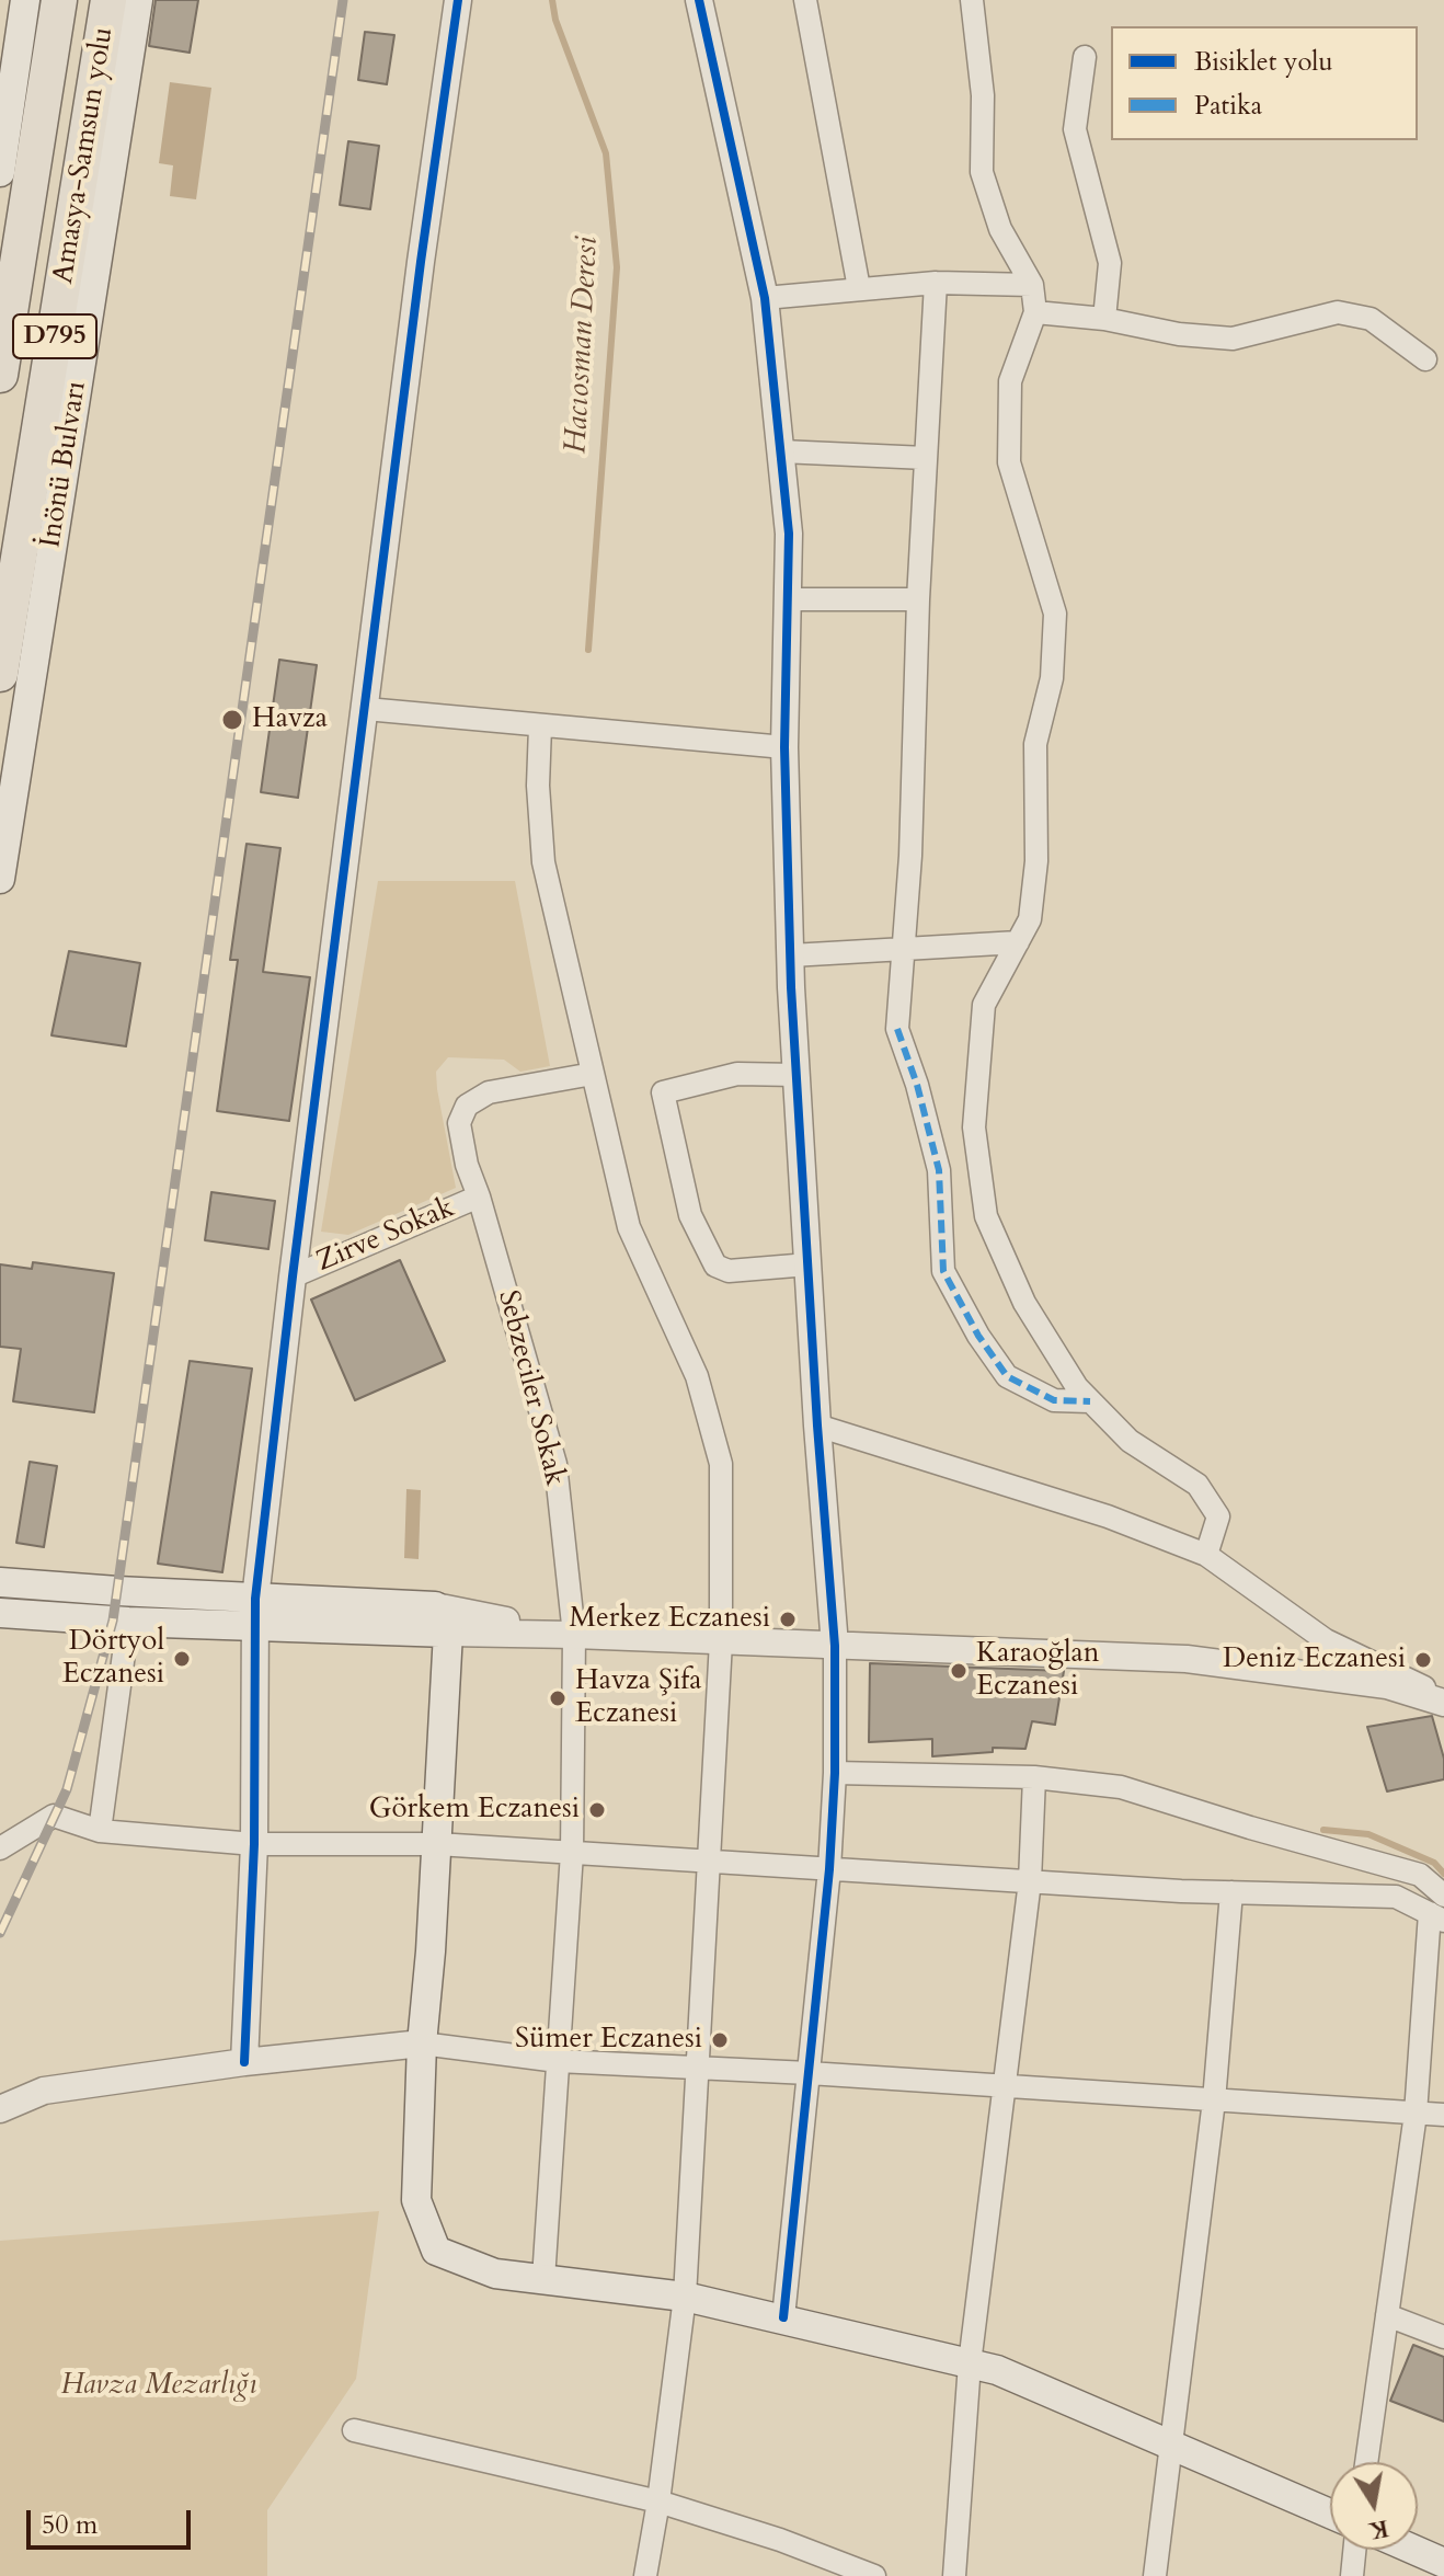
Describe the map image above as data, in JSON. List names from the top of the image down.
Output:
{
  "streets": {
    "highway": ["Amasya-Samsun yolu", "D795"],
    "main road": ["İnönü Bulvarı"],
    "street": ["Zirve Sokak", "Sebzeciler Sokak"]
  },
  "crossings": [
    ["Zirve Sokak", "Sebzeciler Sokak"]
  ],
  "water": ["Hacıosman Deresi"],
  "parks": ["Havza Mezarlığı"],
  "places": [
    "Havza",
    "Merkez Eczanesi",
    "Dörtyol Eczanesi",
    "Deniz Eczanesi",
    "Karaoğlan Eczanesi",
    "Havza Şifa Eczanesi",
    "Görkem Eczanesi",
    "Sümer Eczanesi"
  ],
  "legend": ["Bisiklet yolu", "Patika"],
  "scale_bar": "50 m",
  "north": "bottom"
}
